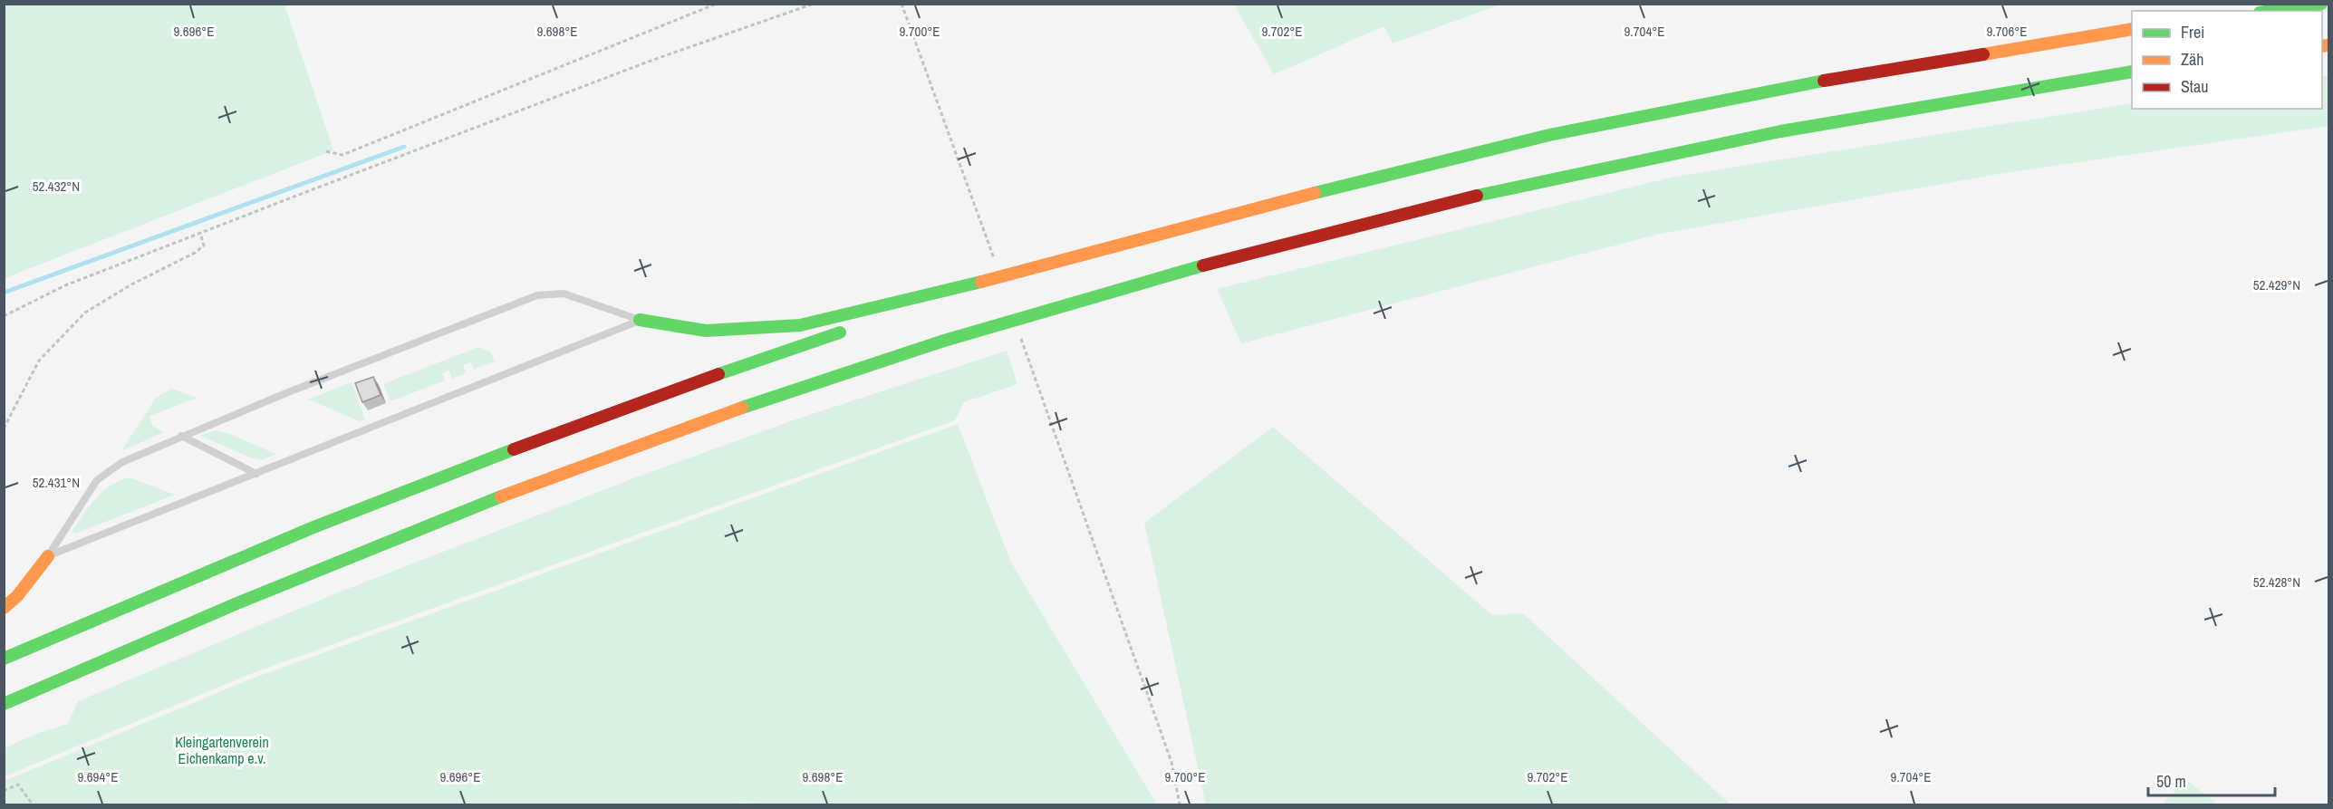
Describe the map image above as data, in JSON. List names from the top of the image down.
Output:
{
  "parks": ["Kleingartenverein Eichenkamp e.v."],
  "legend": ["Frei", "Zäh", "Stau"],
  "scale_bar": "50 m",
  "coordinates": [
    "9.696°E",
    "9.698°E",
    "9.700°E",
    "9.702°E",
    "9.704°E",
    "9.706°E",
    "52.432°N",
    "52.429°N",
    "52.431°N",
    "52.428°N",
    "9.694°E"
  ]
}
